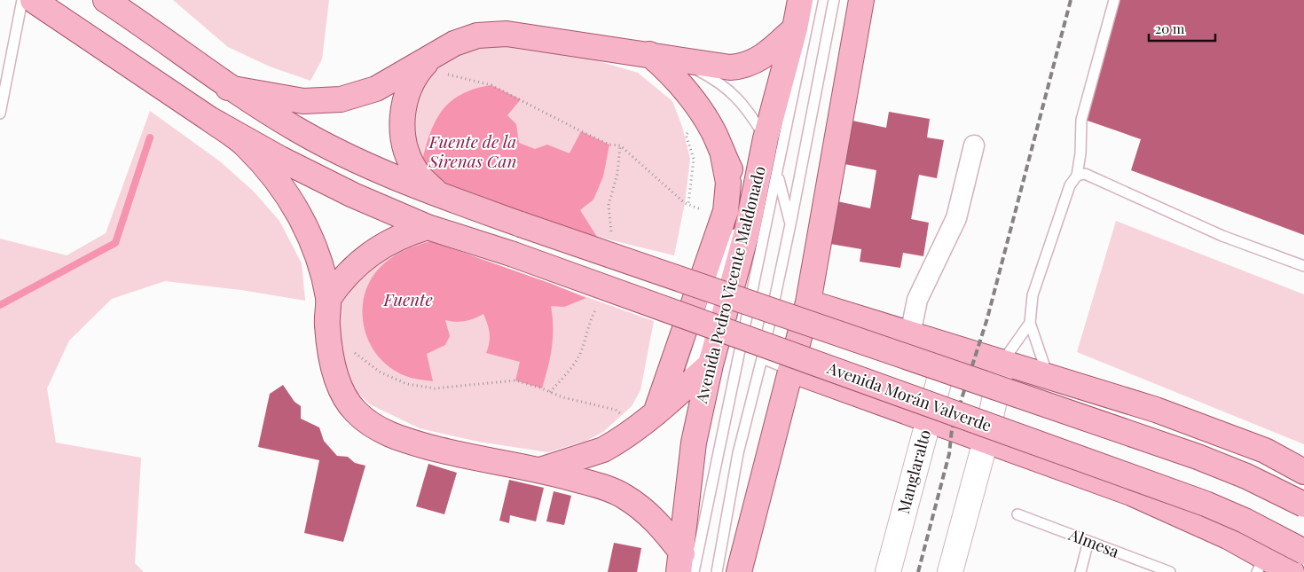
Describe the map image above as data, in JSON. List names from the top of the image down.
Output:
{
  "streets": {
    "main road": ["Avenida Pedro Vicente Maldonado", "Avenida Morán Valverde", "Manglaralto"],
    "lane": ["Almesa"]
  },
  "water": ["Fuente de la Sirenas Can", "Fuente"],
  "scale_bar": "20 m"
}
